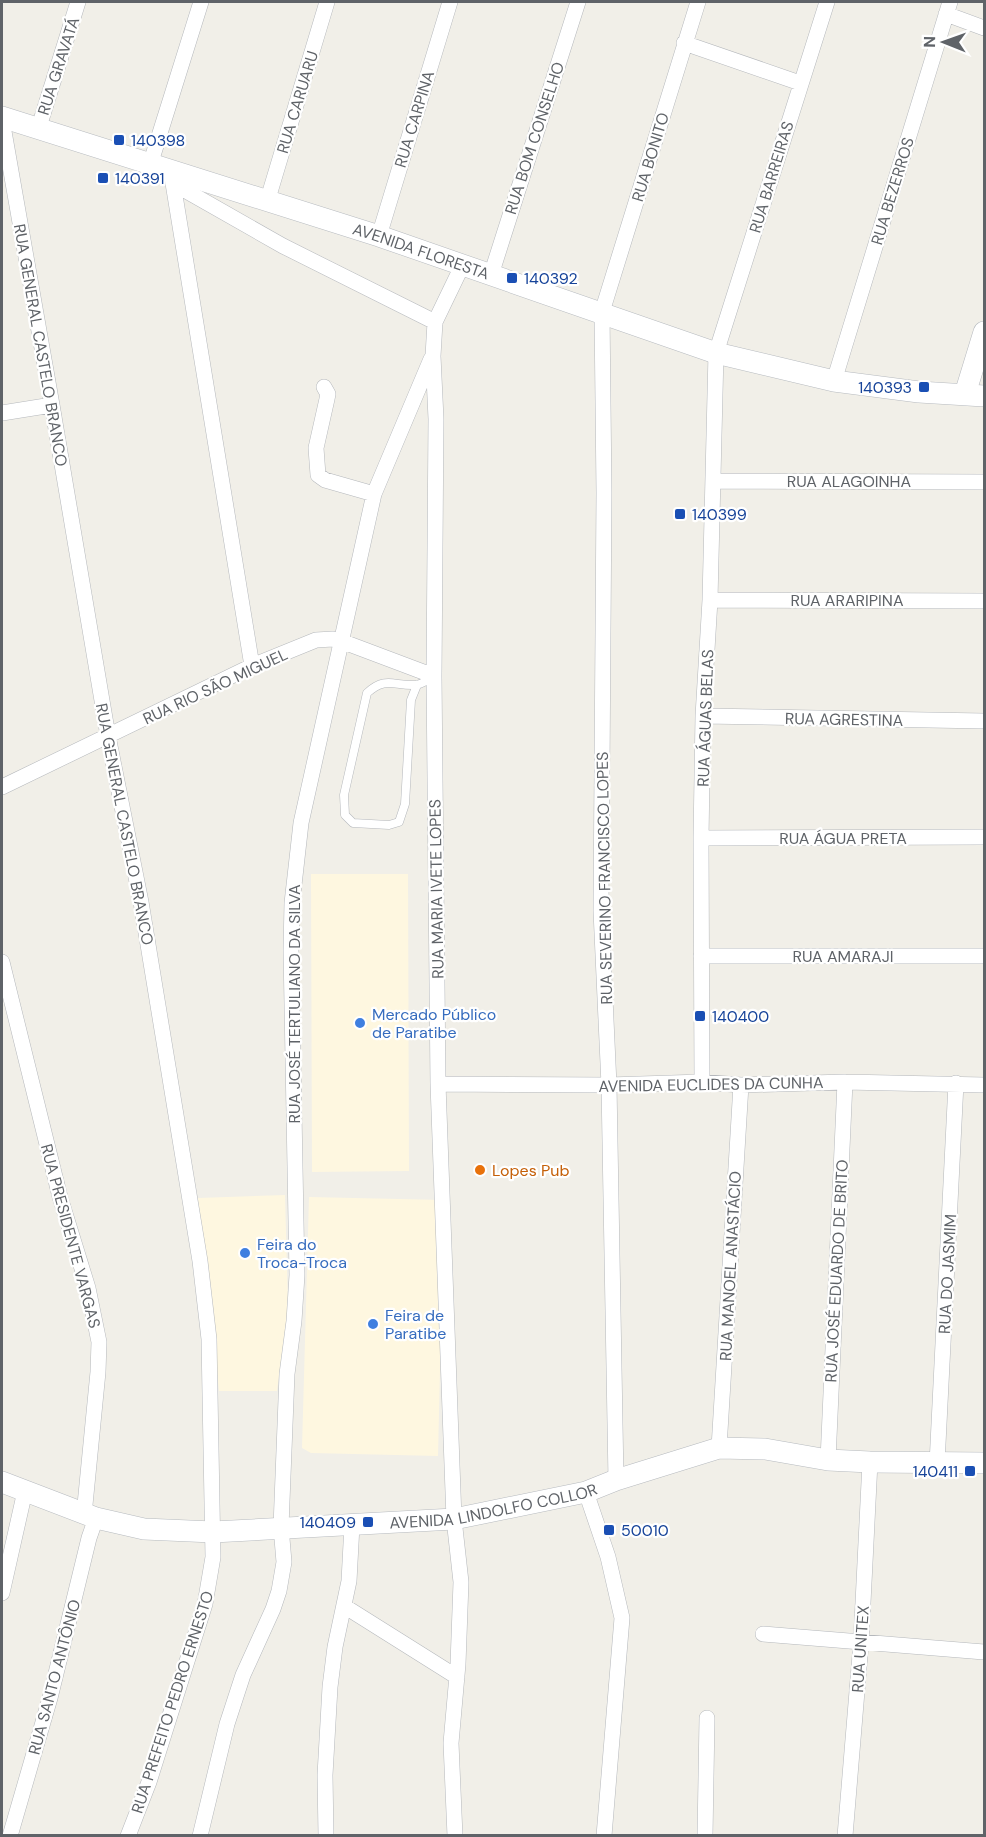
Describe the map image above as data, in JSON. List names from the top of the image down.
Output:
{
  "streets": {
    "street": [
      "RUA GRAVATÁ",
      "RUA CARUARU",
      "RUA CARPINA",
      "RUA BOM CONSELHO",
      "RUA BONITO",
      "RUA BARREIRAS",
      "RUA BEZERROS",
      "AVENIDA FLORESTA",
      "RUA GENERAL CASTELO BRANCO",
      "RUA ALAGOINHA",
      "RUA ARARIPINA",
      "RUA RIO SÃO MIGUEL",
      "RUA ÁGUAS BELAS",
      "RUA AGRESTINA",
      "RUA ÁGUA PRETA",
      "RUA SEVERINO FRANCISCO LOPES",
      "RUA MARIA IVETE LOPES",
      "RUA AMARAJI",
      "RUA JOSÉ TERTULIANO DA SILVA",
      "AVENIDA EUCLIDES DA CUNHA",
      "RUA PRESIDENTE VARGAS",
      "RUA MANOEL ANASTÁCIO",
      "RUA JOSÉ EDUARDO DE BRITO",
      "RUA DO JASMIM",
      "AVENIDA LINDOLFO COLLOR",
      "RUA UNITEX",
      "RUA SANTO ANTÔNIO",
      "RUA PREFEITO PEDRO ERNESTO"
    ]
  },
  "crossings": [
    ["RUA GRAVATÁ", "AVENIDA FLORESTA"],
    ["RUA CARUARU", "AVENIDA FLORESTA"],
    ["RUA CARPINA", "AVENIDA FLORESTA"],
    ["RUA BOM CONSELHO", "AVENIDA FLORESTA"],
    ["RUA BONITO", "AVENIDA FLORESTA"],
    ["RUA BONITO", "RUA SEVERINO FRANCISCO LOPES"],
    ["RUA BARREIRAS", "AVENIDA FLORESTA"],
    ["RUA BARREIRAS", "RUA ÁGUAS BELAS"],
    ["RUA BEZERROS", "AVENIDA FLORESTA"],
    ["AVENIDA FLORESTA", "RUA GENERAL CASTELO BRANCO"],
    ["AVENIDA FLORESTA", "RUA ÁGUAS BELAS"],
    ["AVENIDA FLORESTA", "RUA SEVERINO FRANCISCO LOPES"],
    ["AVENIDA FLORESTA", "RUA MARIA IVETE LOPES"],
    ["RUA GENERAL CASTELO BRANCO", "RUA RIO SÃO MIGUEL"],
    ["RUA GENERAL CASTELO BRANCO", "AVENIDA LINDOLFO COLLOR"],
    ["RUA GENERAL CASTELO BRANCO", "RUA PREFEITO PEDRO ERNESTO"],
    ["RUA ALAGOINHA", "RUA ÁGUAS BELAS"],
    ["RUA ARARIPINA", "RUA ÁGUAS BELAS"],
    ["RUA RIO SÃO MIGUEL", "RUA MARIA IVETE LOPES"],
    ["RUA RIO SÃO MIGUEL", "RUA JOSÉ TERTULIANO DA SILVA"],
    ["RUA ÁGUAS BELAS", "RUA AGRESTINA"],
    ["RUA ÁGUAS BELAS", "RUA ÁGUA PRETA"],
    ["RUA ÁGUAS BELAS", "RUA AMARAJI"],
    ["RUA ÁGUAS BELAS", "AVENIDA EUCLIDES DA CUNHA"],
    ["RUA SEVERINO FRANCISCO LOPES", "AVENIDA EUCLIDES DA CUNHA"],
    ["RUA SEVERINO FRANCISCO LOPES", "AVENIDA LINDOLFO COLLOR"],
    ["RUA MARIA IVETE LOPES", "RUA JOSÉ TERTULIANO DA SILVA"],
    ["RUA MARIA IVETE LOPES", "AVENIDA EUCLIDES DA CUNHA"],
    ["RUA MARIA IVETE LOPES", "AVENIDA LINDOLFO COLLOR"],
    ["RUA JOSÉ TERTULIANO DA SILVA", "AVENIDA LINDOLFO COLLOR"],
    ["AVENIDA EUCLIDES DA CUNHA", "RUA MANOEL ANASTÁCIO"],
    ["AVENIDA EUCLIDES DA CUNHA", "RUA JOSÉ EDUARDO DE BRITO"],
    ["AVENIDA EUCLIDES DA CUNHA", "RUA DO JASMIM"],
    ["RUA PRESIDENTE VARGAS", "AVENIDA LINDOLFO COLLOR"],
    ["RUA PRESIDENTE VARGAS", "RUA SANTO ANTÔNIO"],
    ["RUA MANOEL ANASTÁCIO", "AVENIDA LINDOLFO COLLOR"],
    ["RUA JOSÉ EDUARDO DE BRITO", "AVENIDA LINDOLFO COLLOR"],
    ["RUA DO JASMIM", "AVENIDA LINDOLFO COLLOR"],
    ["AVENIDA LINDOLFO COLLOR", "RUA UNITEX"],
    ["AVENIDA LINDOLFO COLLOR", "RUA SANTO ANTÔNIO"],
    ["AVENIDA LINDOLFO COLLOR", "RUA PREFEITO PEDRO ERNESTO"]
  ],
  "places": {
    "transit": [
      "140398",
      "140391",
      "140392",
      "140393",
      "140399",
      "140400",
      "140411",
      "140409",
      "50010"
    ],
    "other": [
      "Mercado Público de Paratibe",
      "Lopes Pub",
      "Feira do Troca-Troca",
      "Feira de Paratibe"
    ]
  },
  "north": "left"
}
